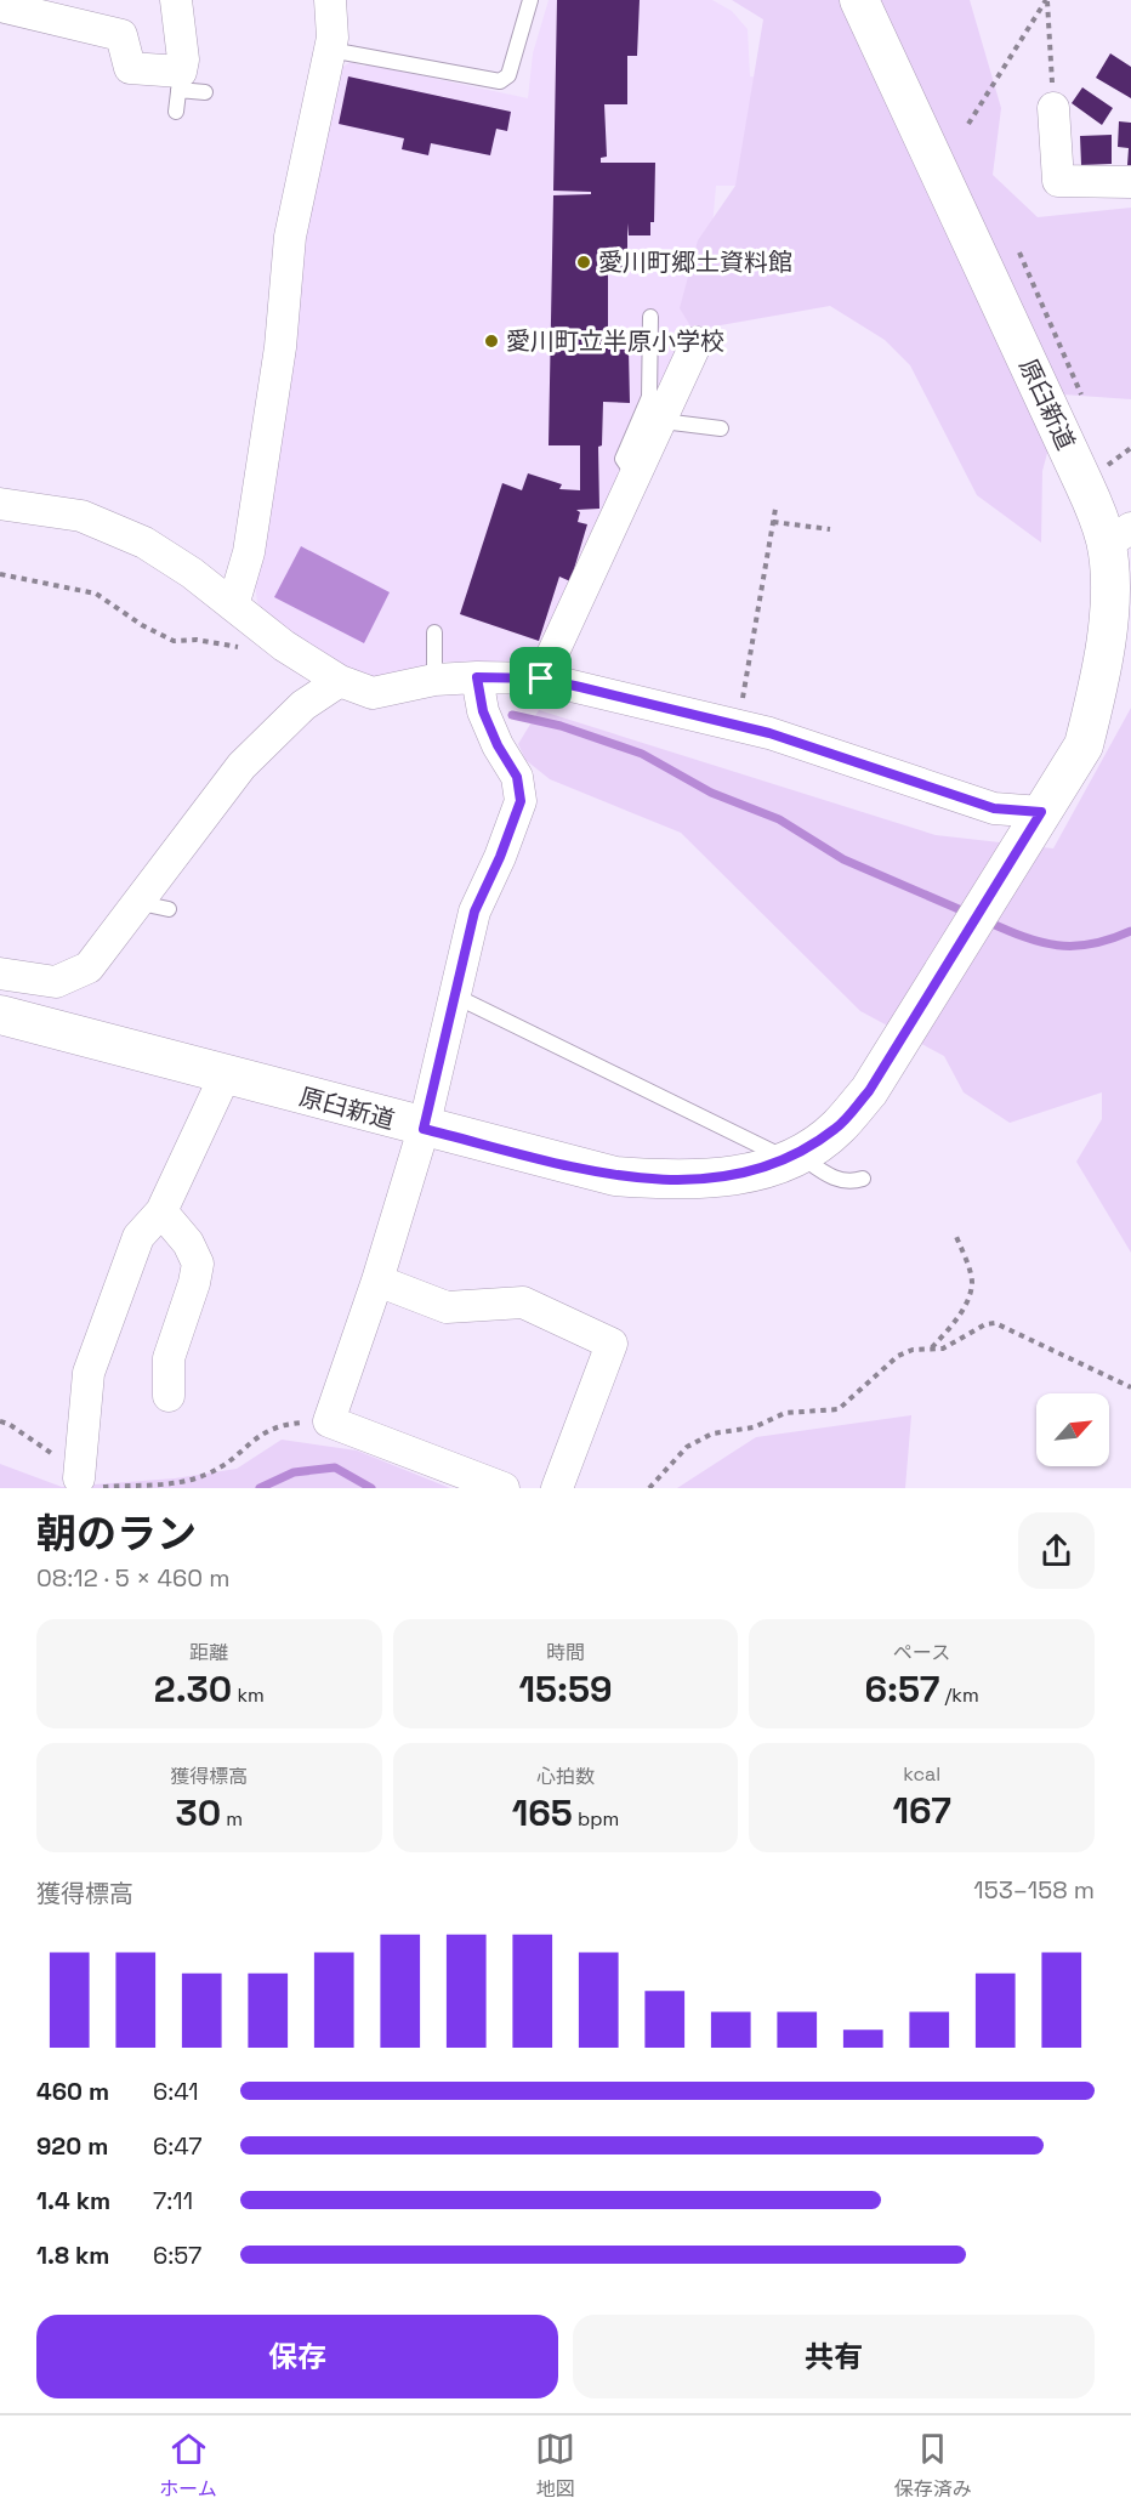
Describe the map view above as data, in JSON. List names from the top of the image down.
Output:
{
  "streets": {
    "street": ["原臼新道"]
  },
  "places": ["愛川町郷土資料館", "愛川町立半原小学校"],
  "north": "top right",
  "page": {
    "heading": ["朝のラン", "08:12 · 5 × 460 m"],
    "stats": [
      ["距離", "2.30 km"],
      ["時間", "15:59"],
      ["ペース", "6:57 /km"],
      ["獲得標高", "30 m"],
      ["心拍数", "165 bpm"],
      ["kcal", "167"]
    ],
    "chart": ["獲得標高", "153–158 m"],
    "list": [
      {
        "name": "460 m",
        "note": "6:41"
      },
      {
        "name": "920 m",
        "note": "6:47"
      },
      {
        "name": "1.4 km",
        "note": "7:11"
      },
      {
        "name": "1.8 km",
        "note": "6:57"
      }
    ],
    "buttons": ["保存", "共有"],
    "tabs": ["ホーム", "地図", "保存済み"]
  }
}
